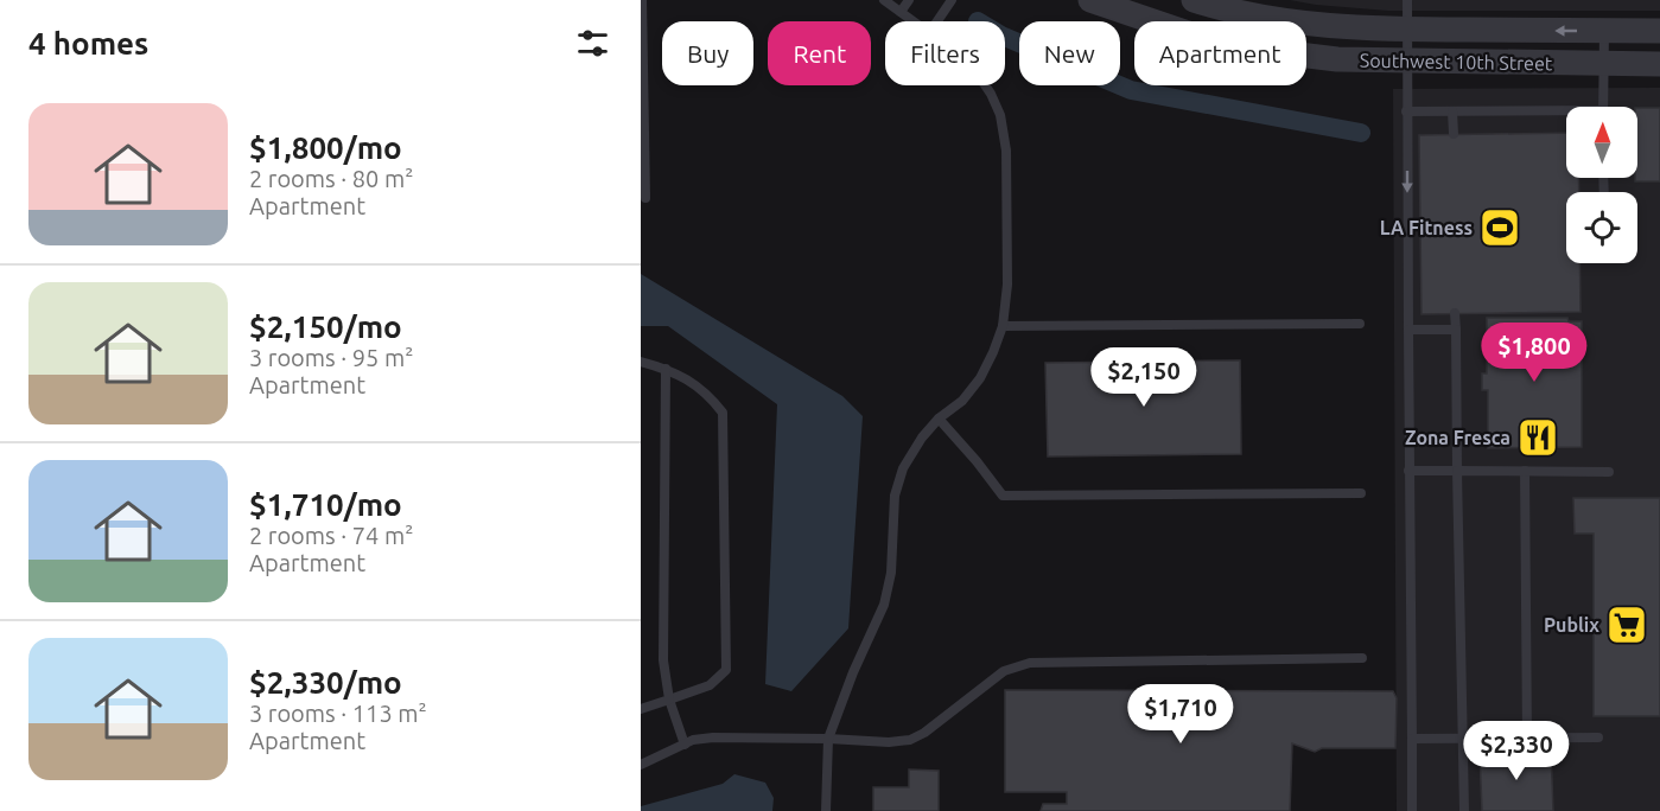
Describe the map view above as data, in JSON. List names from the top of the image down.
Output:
{
  "streets": {
    "street": ["Southwest 10th Street"]
  },
  "places": {
    "sports": ["LA Fitness"],
    "restaurant": ["Zona Fresca"],
    "supermarket": ["Publix"]
  },
  "north": "top",
  "page": {
    "heading": "4 homes",
    "chip": [
      "Buy",
      "Rent",
      "Filters",
      "New",
      "Apartment"
    ],
    "list": [
      {
        "name": "$1,800/mo",
        "note": "2 rooms · 80 m² · Apartment"
      },
      {
        "name": "$2,150/mo",
        "note": "3 rooms · 95 m² · Apartment"
      },
      {
        "name": "$1,710/mo",
        "note": "2 rooms · 74 m² · Apartment"
      },
      {
        "name": "$2,330/mo",
        "note": "3 rooms · 113 m² · Apartment"
      }
    ],
    "price": [
      "$1,800",
      "$2,150",
      "$1,710",
      "$2,330"
    ]
  }
}
